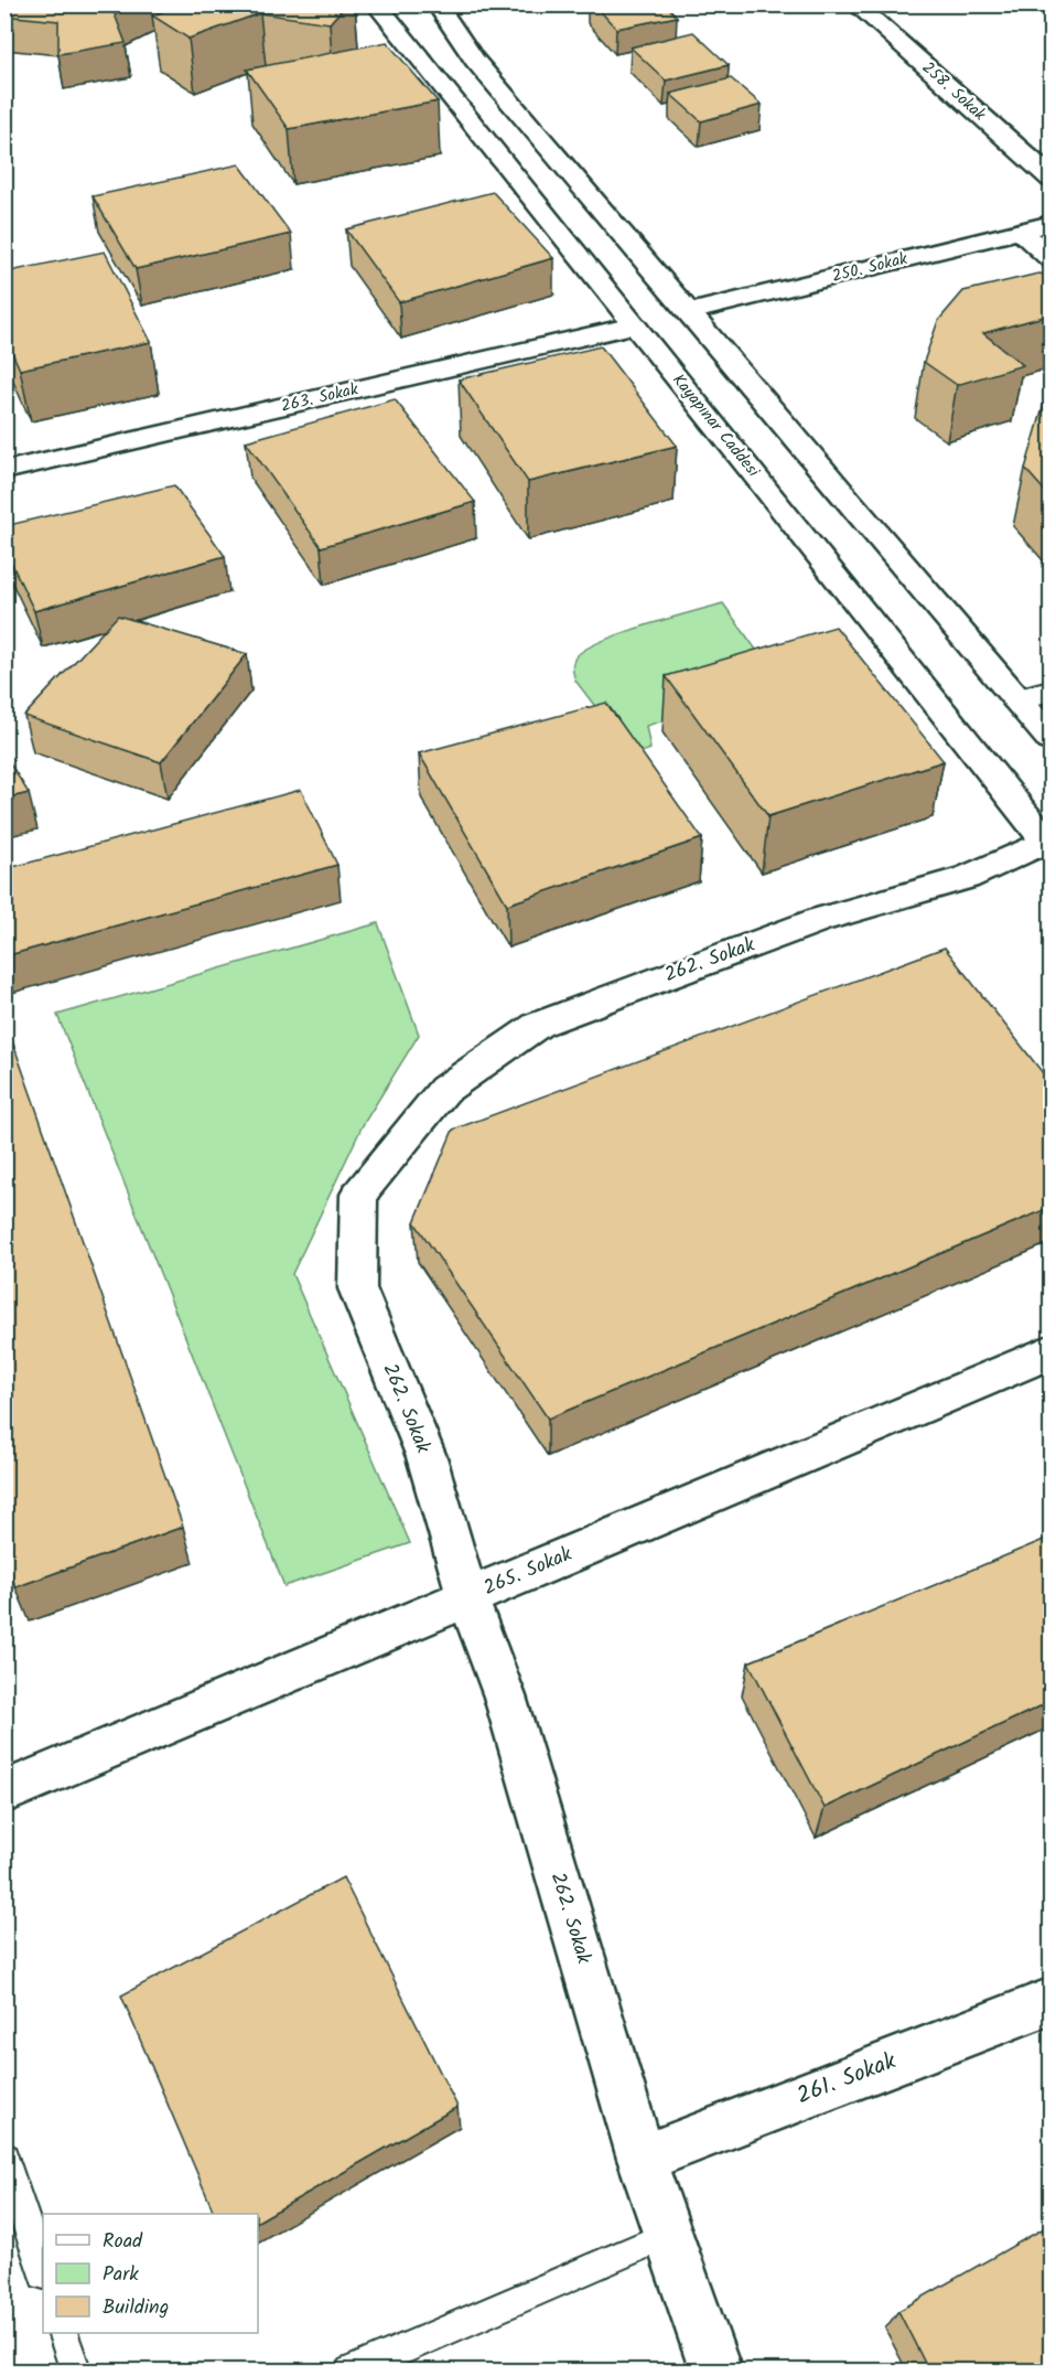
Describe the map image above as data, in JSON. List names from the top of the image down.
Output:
{
  "streets": {
    "street": [
      "258. Sokak",
      "250. Sokak",
      "263. Sokak",
      "Kayapınar Caddesi",
      "262. Sokak",
      "265. Sokak",
      "261. Sokak"
    ]
  },
  "crossings": [
    ["263. Sokak", "Kayapınar Caddesi"],
    ["Kayapınar Caddesi", "262. Sokak"],
    ["262. Sokak", "265. Sokak"],
    ["262. Sokak", "261. Sokak"]
  ],
  "legend": ["Road", "Park", "Building"]
}
